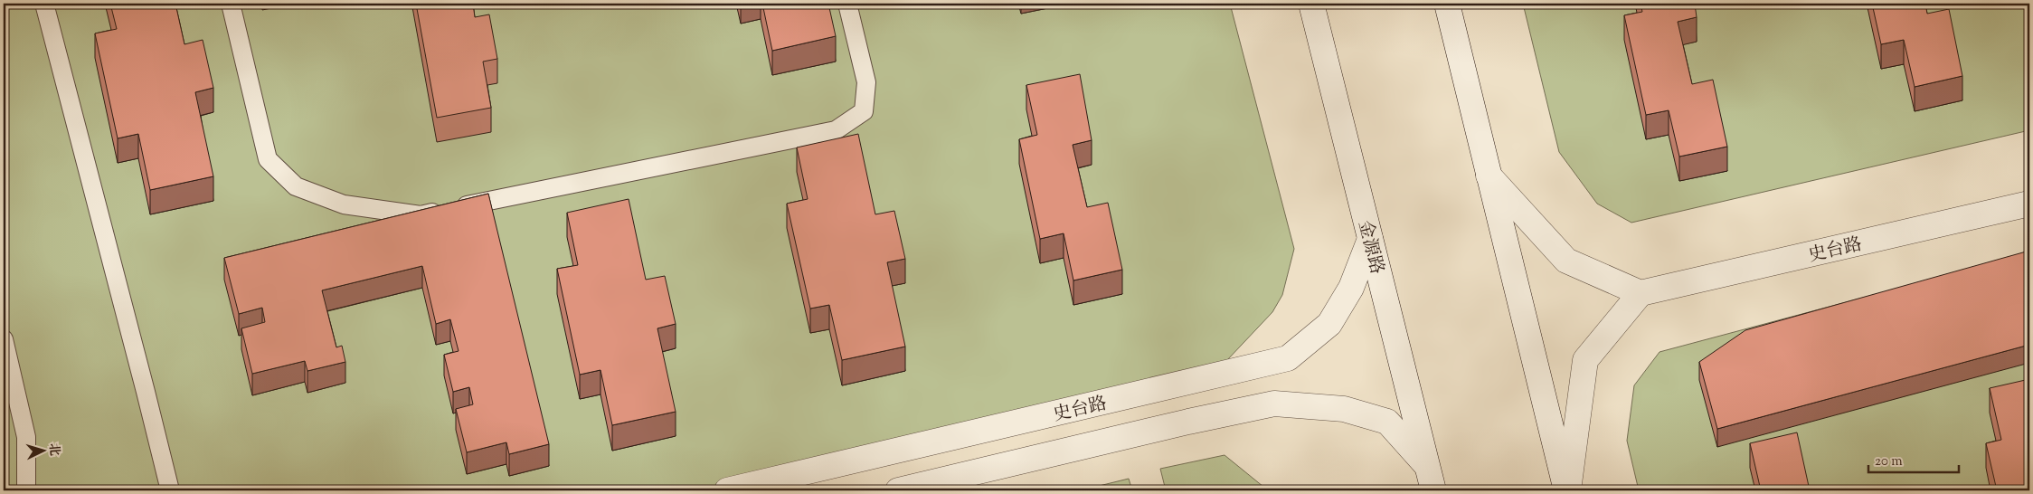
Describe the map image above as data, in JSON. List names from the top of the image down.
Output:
{
  "streets": {
    "street": ["金源路", "史台路"]
  },
  "crossings": [
    ["金源路", "史台路"]
  ],
  "scale_bar": "20 m",
  "north": "right"
}
